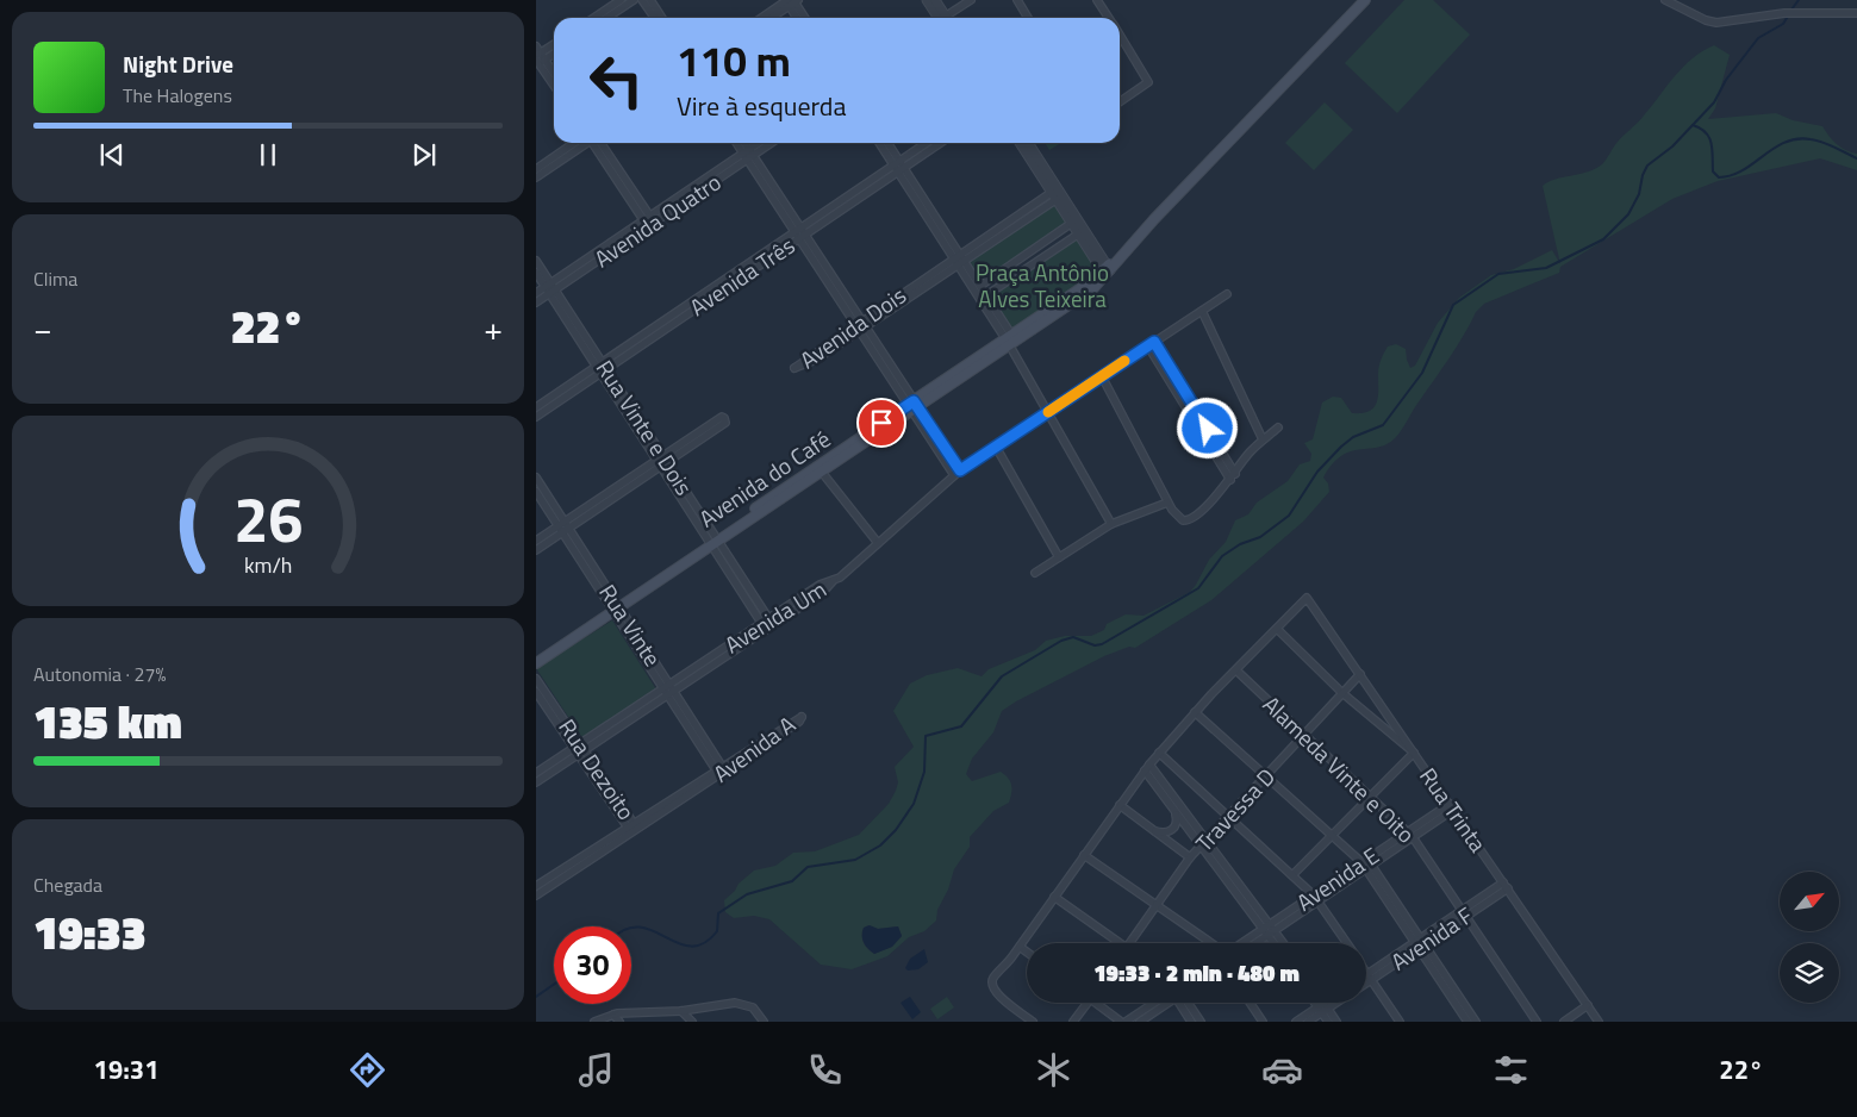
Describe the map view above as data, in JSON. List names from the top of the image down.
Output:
{
  "streets": {
    "main road": ["Avenida do Café"],
    "street": [
      "Avenida Quatro",
      "Avenida Três",
      "Avenida Dois",
      "Rua Vinte e Dois",
      "Avenida Um",
      "Rua Vinte",
      "Avenida A",
      "Rua Dezoito",
      "Alameda Vinte e Oito",
      "Travessa D",
      "Rua Trinta",
      "Avenida E",
      "Avenida F"
    ]
  },
  "crossings": [
    ["Avenida Quatro", "Rua Vinte e Dois"],
    ["Avenida Três", "Rua Vinte e Dois"],
    ["Rua Vinte e Dois", "Avenida do Café"],
    ["Rua Vinte e Dois", "Avenida Um"],
    ["Avenida do Café", "Rua Vinte"],
    ["Avenida Um", "Rua Vinte"],
    ["Avenida Um", "Rua Dezoito"],
    ["Rua Vinte", "Avenida A"],
    ["Avenida A", "Rua Dezoito"],
    ["Alameda Vinte e Oito", "Travessa D"],
    ["Alameda Vinte e Oito", "Avenida E"],
    ["Alameda Vinte e Oito", "Avenida F"],
    ["Travessa D", "Rua Trinta"],
    ["Rua Trinta", "Avenida E"],
    ["Rua Trinta", "Avenida F"]
  ],
  "parks": ["Praça Antônio Alves Teixeira"],
  "north": "top right",
  "page": {
    "turn": ["110 m", "Vire à esquerda"],
    "song": ["Night Drive", "The Halogens"],
    "tile": [
      "Clima",
      ["Autonomia · 27%", "135 km"],
      ["Chegada", "19:33"]
    ],
    "heat": ["−", "22°", "+"],
    "limit": "30",
    "trip": "19:33 · 2 min · 480 m",
    "tabs": ["19:31", "22°"],
    "gauge": ["26", "km/h"]
  }
}
